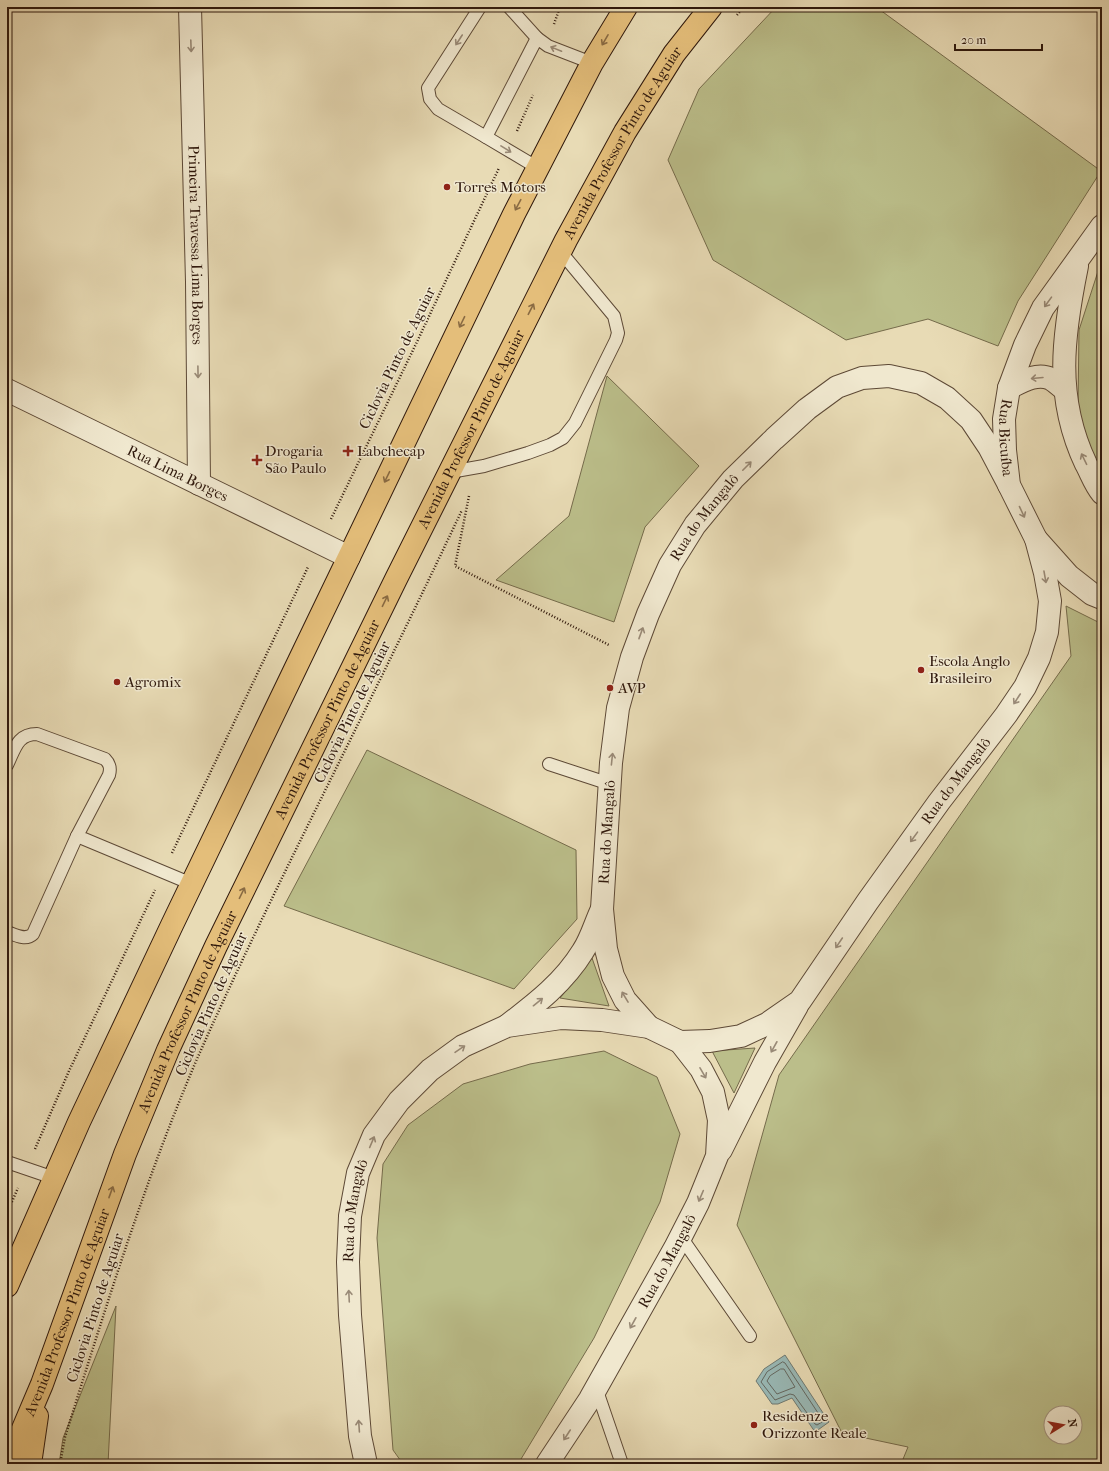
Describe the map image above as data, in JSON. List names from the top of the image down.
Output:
{
  "streets": {
    "main road": ["Avenida Professor Pinto de Aguiar"],
    "street": [
      "Primeira Travessa Lima Borges",
      "Rua Bicuíba",
      "Rua Lima Borges",
      "Rua do Mangalô"
    ],
    "path": ["Ciclovia Pinto de Aguiar"]
  },
  "crossings": [
    ["Primeira Travessa Lima Borges", "Rua Lima Borges"],
    ["Ciclovia Pinto de Aguiar", "Rua Lima Borges"],
    ["Rua Bicuíba", "Rua do Mangalô"]
  ],
  "one_way": ["Primeira Travessa Lima Borges"],
  "places": {
    "other": [
      "Torres Motors",
      "Escola Anglo Brasileiro",
      "Agromix",
      "AVP",
      "Residenze Orizzonte Reale"
    ],
    "health": ["Labchecap", "Drogaria São Paulo"]
  },
  "scale_bar": "20 m",
  "north": "right"
}
